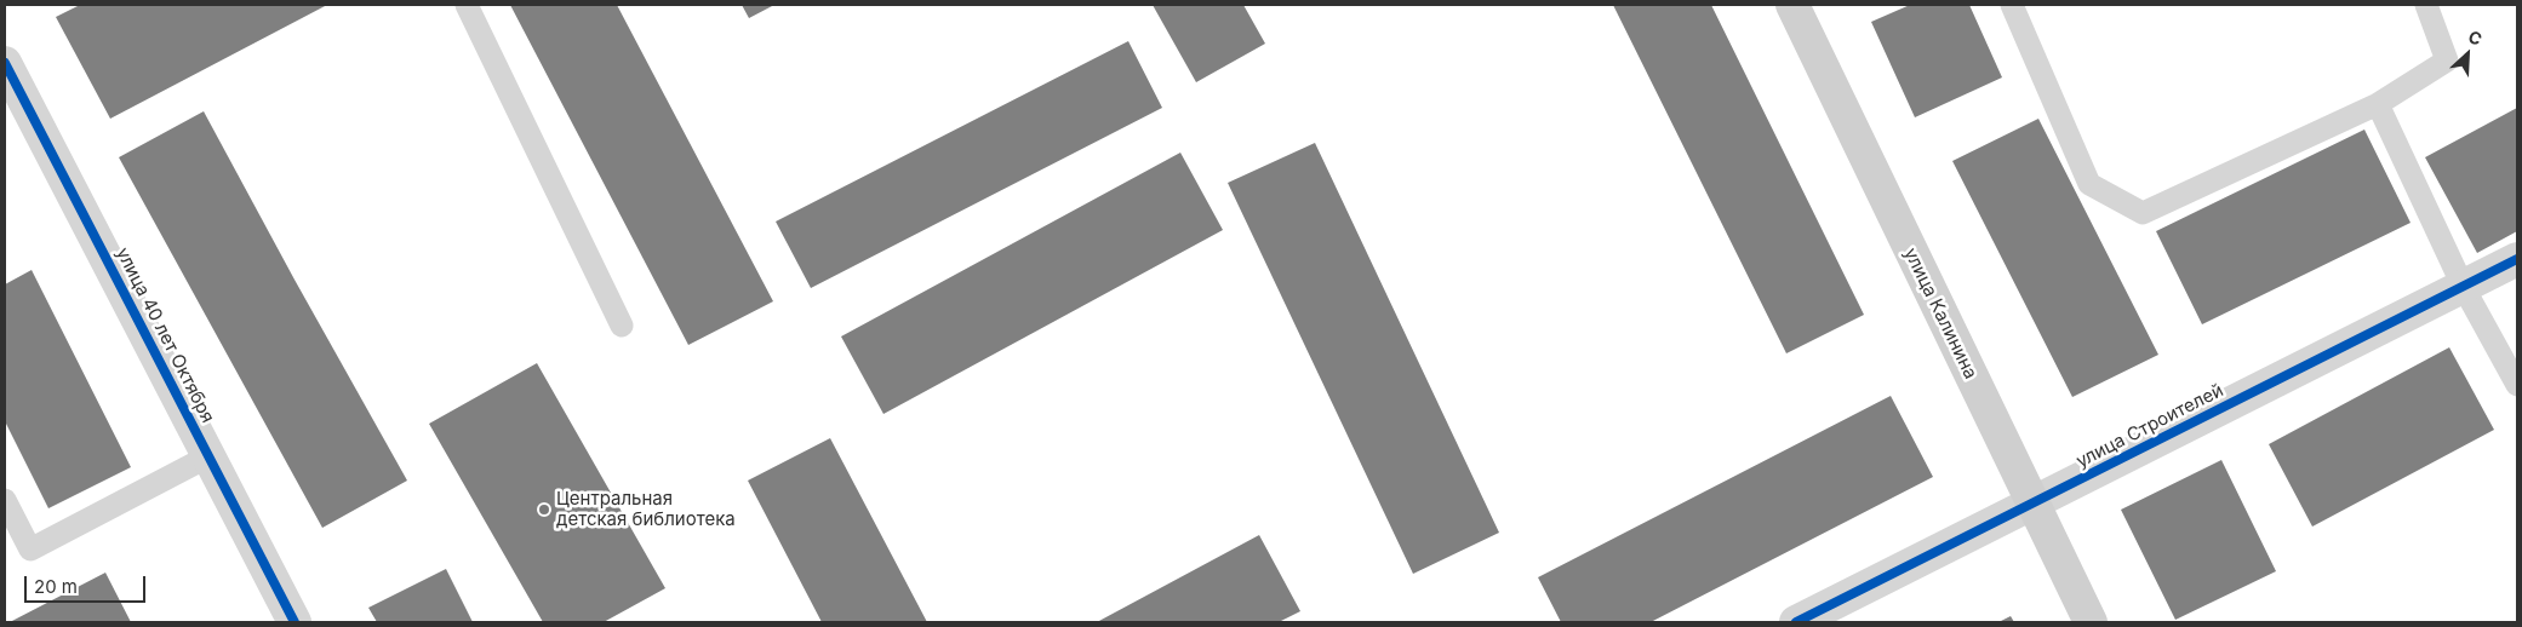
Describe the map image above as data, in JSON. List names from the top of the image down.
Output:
{
  "streets": {
    "main road": ["улица Калинина"],
    "street": ["улица 40 лет Октября", "улица Строителей"]
  },
  "crossings": [
    ["улица Калинина", "улица Строителей"]
  ],
  "places": ["Центральная детская библиотека"],
  "scale_bar": "20 m",
  "north": "top right"
}
